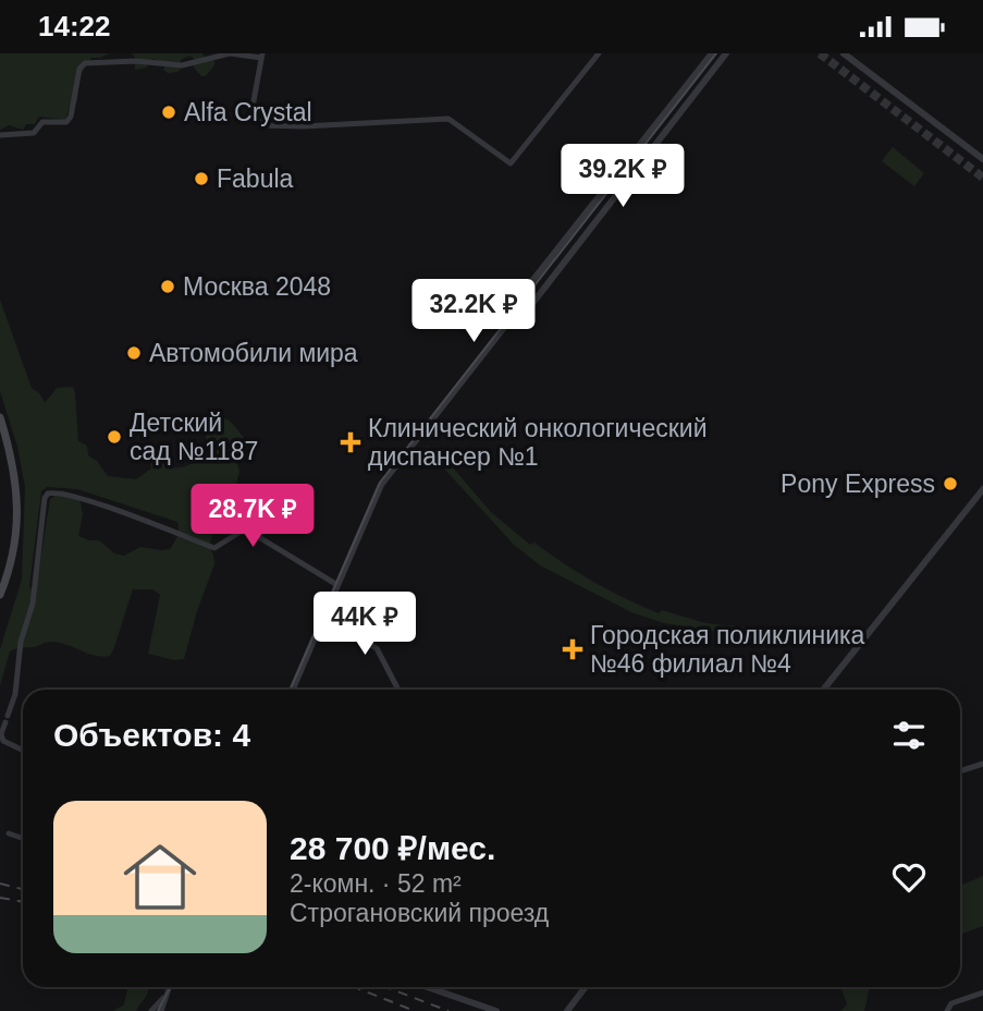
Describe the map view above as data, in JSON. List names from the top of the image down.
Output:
{
  "places": {
    "other": [
      "Alfa Crystal",
      "Fabula",
      "Москва 2048",
      "Автомобили мира",
      "Детский сад №1187",
      "Pony Express"
    ],
    "health": ["Клинический онкологический диспансер №1", "Городская поликлиника №46 филиал №4"]
  },
  "page": {
    "status": "14:22",
    "price": [
      "39.2K ₽",
      "32.2K ₽",
      "28.7K ₽",
      "44K ₽"
    ],
    "heading": "Объектов: 4",
    "list": [
      {
        "name": "28 700 ₽/мес.",
        "note": "2-комн. · 52 m² · Строгановский проезд"
      }
    ]
  }
}
